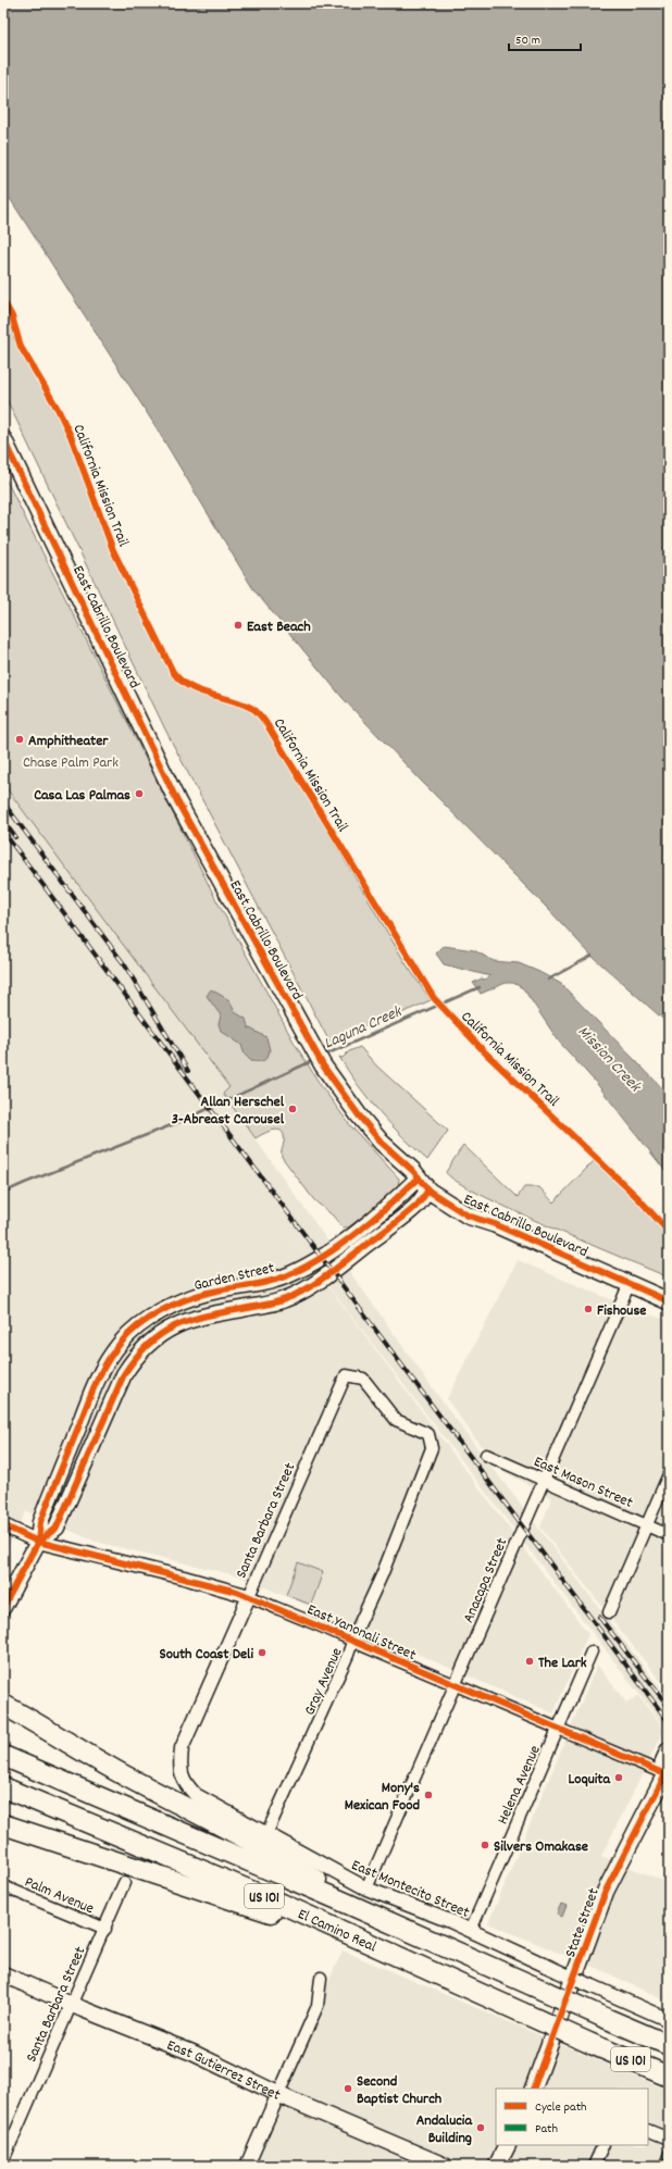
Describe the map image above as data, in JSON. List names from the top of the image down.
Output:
{
  "streets": {
    "highway": ["US 101", "El Camino Real"],
    "main road": [
      "East Cabrillo Boulevard",
      "Garden Street",
      "State Street",
      "East Gutierrez Street"
    ],
    "street": [
      "East Mason Street",
      "Santa Barbara Street",
      "Anacapa Street",
      "East Yanonali Street",
      "Gray Avenue",
      "Helena Avenue",
      "East Montecito Street",
      "Palm Avenue"
    ],
    "cycle path": ["California Mission Trail"]
  },
  "crossings": [
    ["East Cabrillo Boulevard", "Garden Street"],
    ["East Cabrillo Boulevard", "Anacapa Street"],
    ["Garden Street", "East Yanonali Street"],
    ["East Mason Street", "Anacapa Street"],
    ["Santa Barbara Street", "East Yanonali Street"],
    ["Santa Barbara Street", "Gray Avenue"],
    ["Santa Barbara Street", "East Montecito Street"],
    ["Santa Barbara Street", "Palm Avenue"],
    ["Santa Barbara Street", "East Gutierrez Street"],
    ["Anacapa Street", "East Yanonali Street"],
    ["Anacapa Street", "East Montecito Street"],
    ["East Yanonali Street", "Gray Avenue"],
    ["East Yanonali Street", "Helena Avenue"],
    ["East Yanonali Street", "State Street"],
    ["Gray Avenue", "East Montecito Street"],
    ["Helena Avenue", "East Montecito Street"]
  ],
  "water": ["Laguna Creek", "Mission Creek"],
  "parks": ["Chase Palm Park"],
  "places": [
    "East Beach",
    "Amphitheater",
    "Casa Las Palmas",
    "Allan Herschel 3-Abreast Carousel",
    "Fishouse",
    "South Coast Deli",
    "The Lark",
    "Loquita",
    "Mony's Mexican Food",
    "Silvers Omakase",
    "Second Baptist Church",
    "Andalucia Building"
  ],
  "legend": ["Cycle path", "Path"],
  "scale_bar": "50 m"
}
